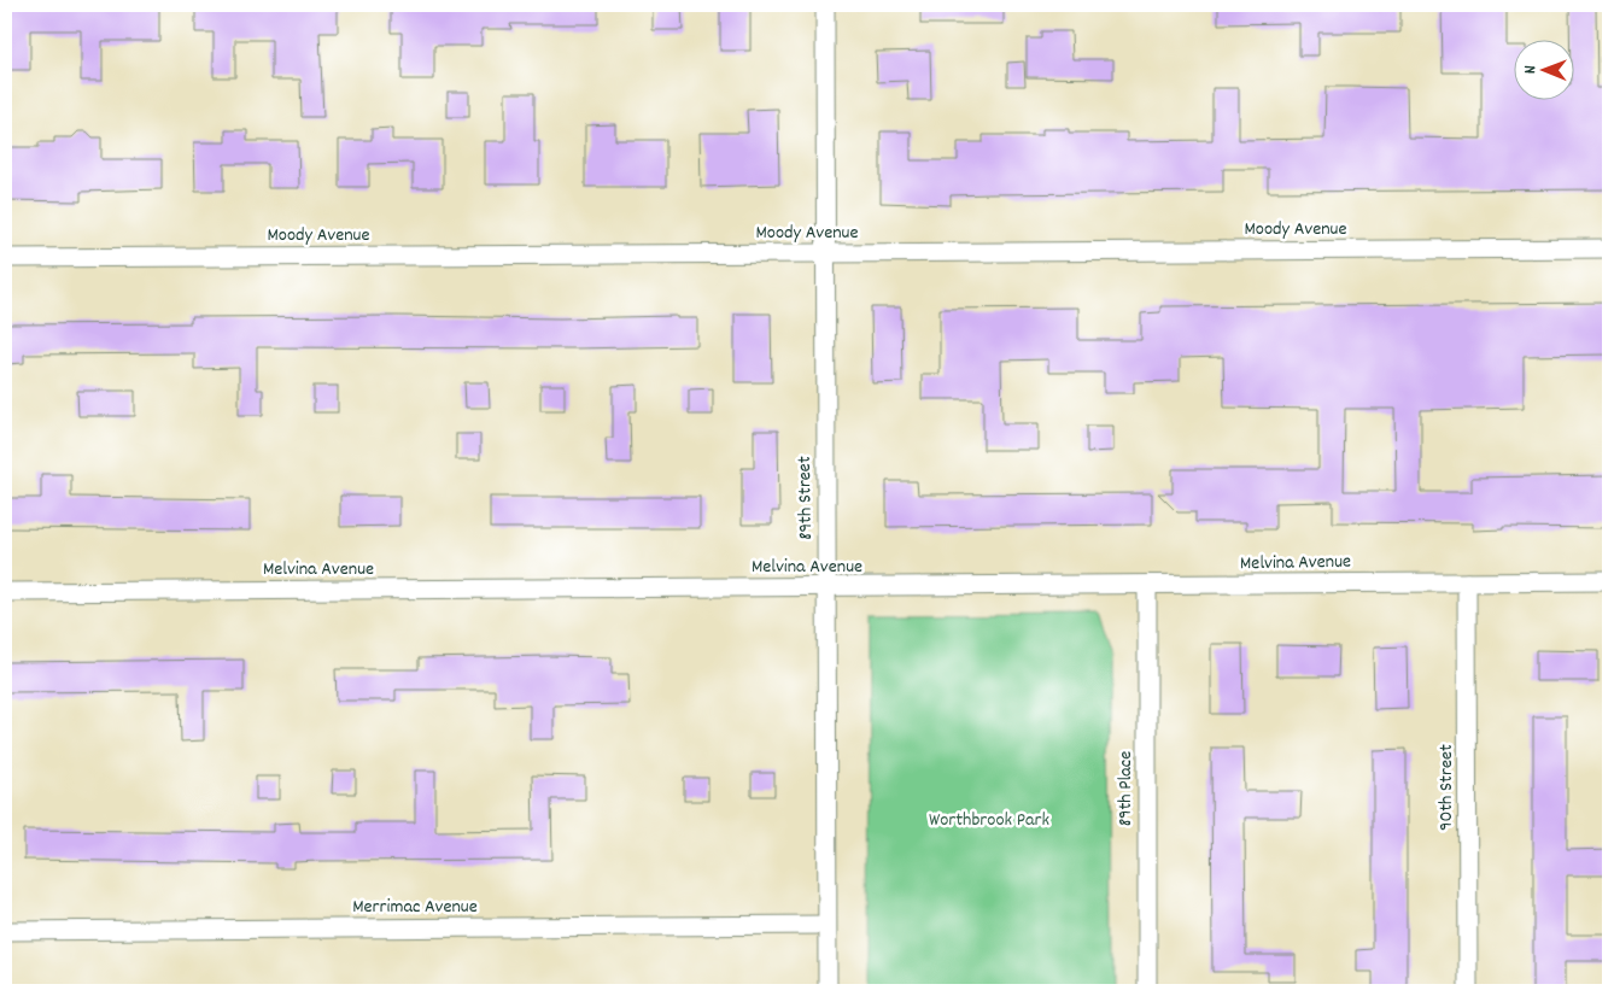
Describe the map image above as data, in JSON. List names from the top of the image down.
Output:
{
  "streets": {
    "street": [
      "Moody Avenue",
      "89th Street",
      "Melvina Avenue",
      "90th Street",
      "89th Place",
      "Merrimac Avenue"
    ]
  },
  "crossings": [
    ["Moody Avenue", "89th Street"],
    ["89th Street", "Melvina Avenue"],
    ["89th Street", "Merrimac Avenue"],
    ["Melvina Avenue", "90th Street"],
    ["Melvina Avenue", "89th Place"]
  ],
  "parks": ["Worthbrook Park"],
  "north": "left"
}
